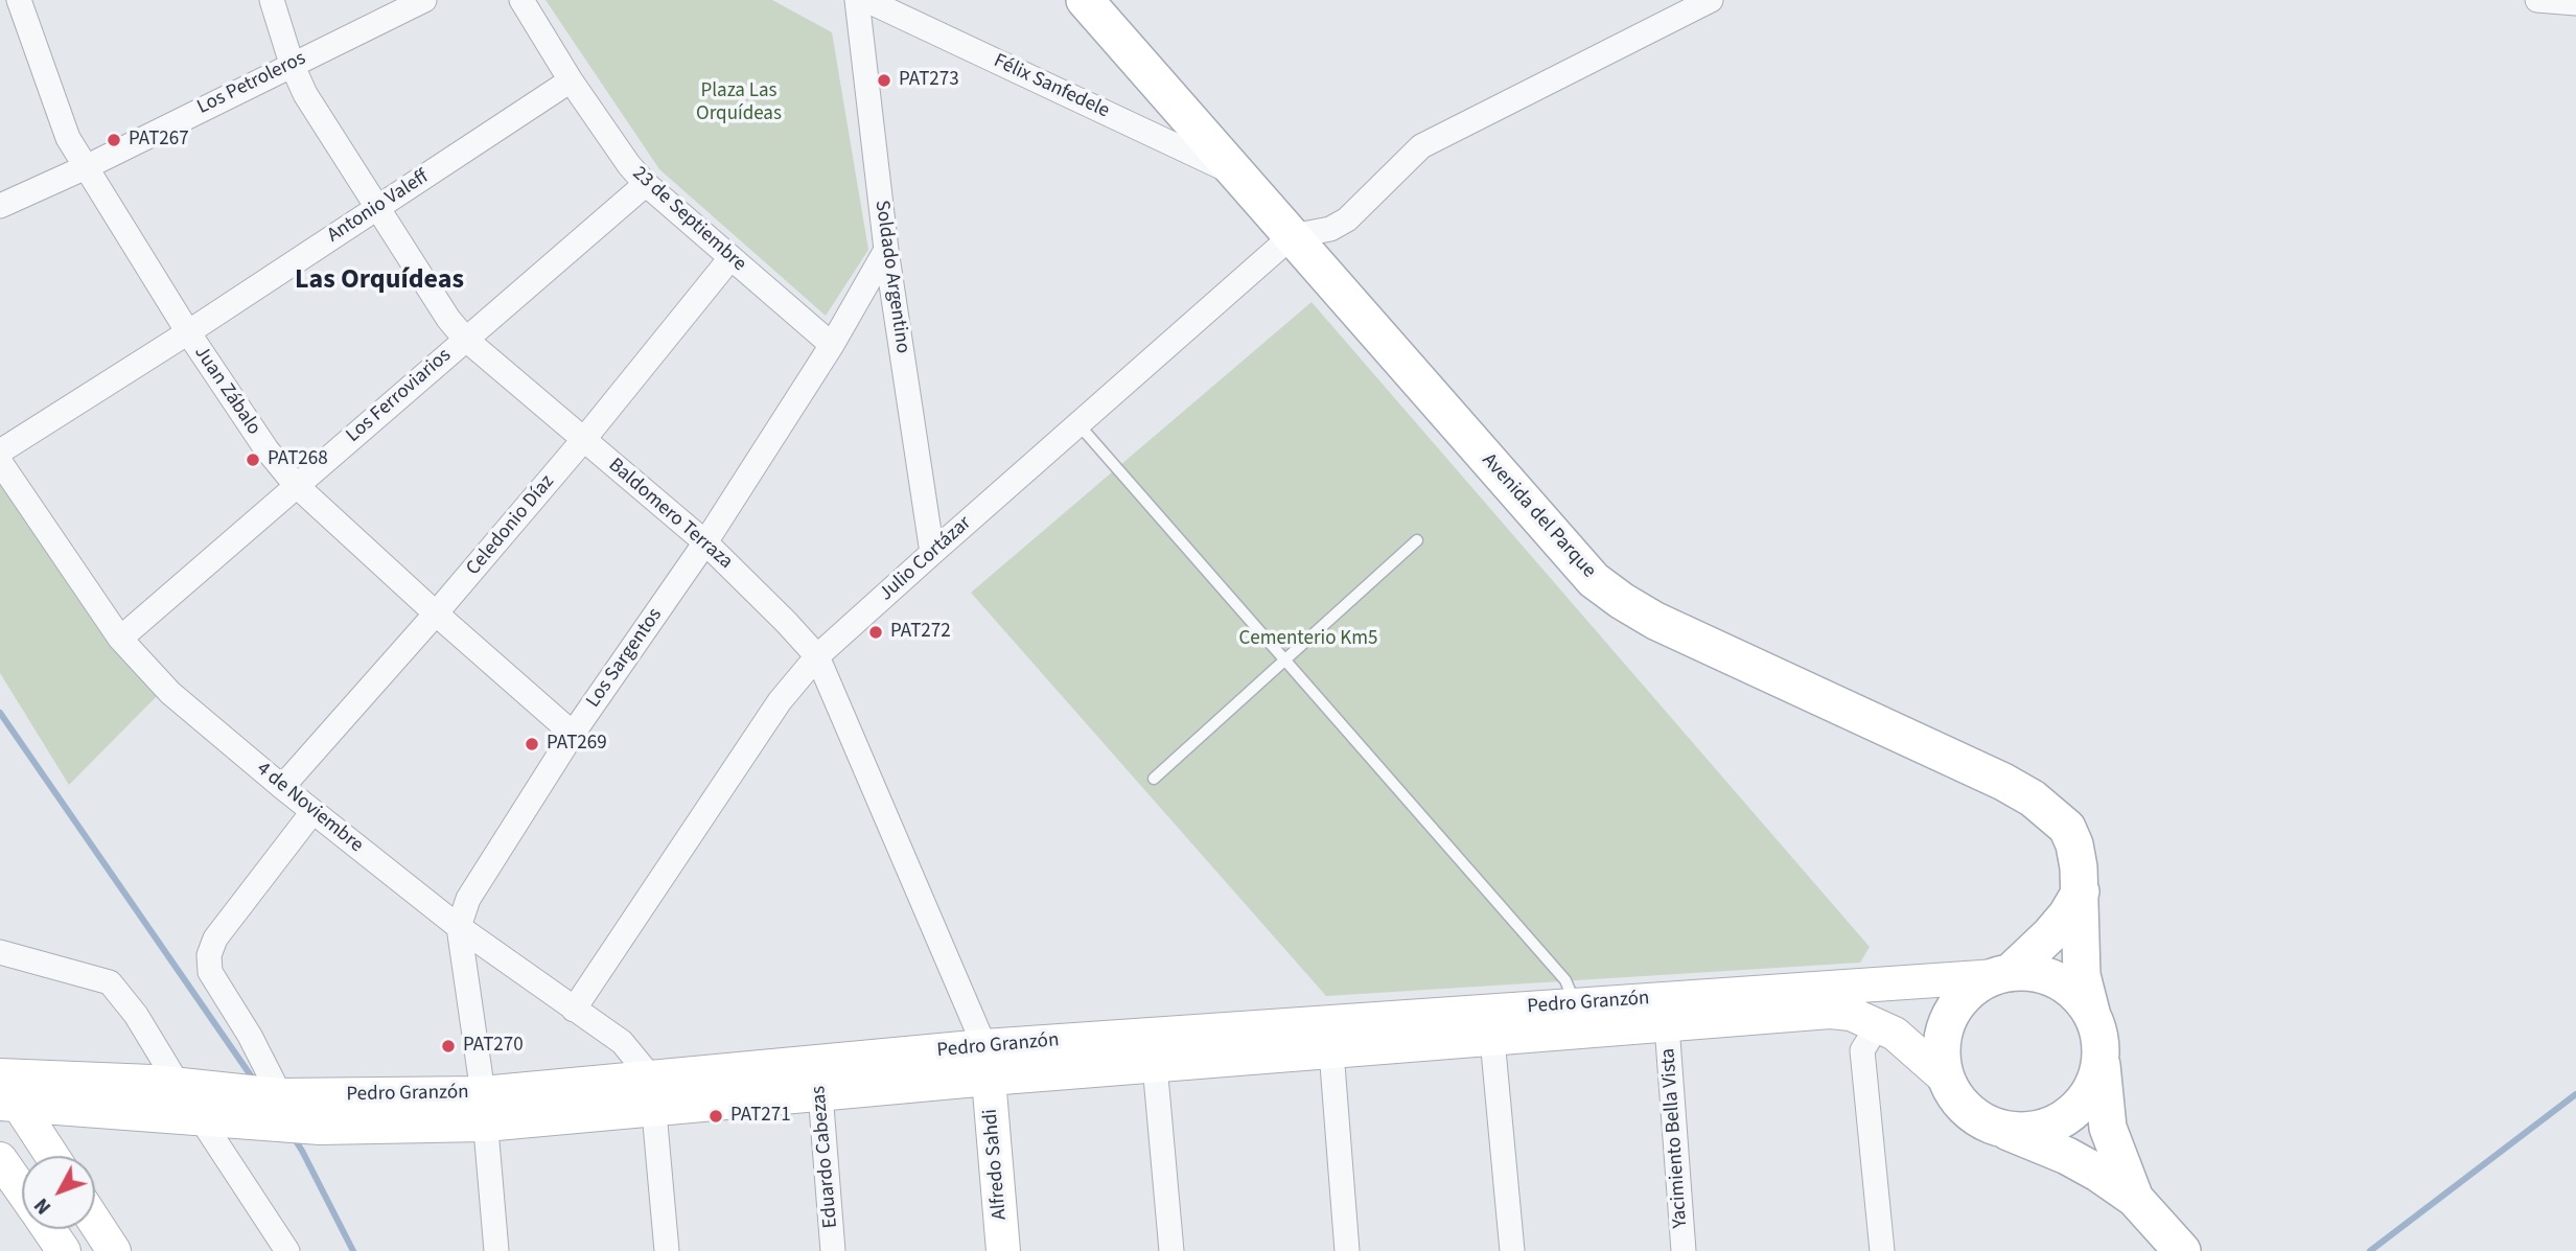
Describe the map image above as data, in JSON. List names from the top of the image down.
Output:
{
  "streets": {
    "main road": ["Avenida del Parque", "Pedro Granzón", "Alfredo Sahdi"],
    "street": [
      "Los Petroleros",
      "Félix Sanfedele",
      "Antonio Valeff",
      "23 de Septiembre",
      "Soldado Argentino",
      "Juan Zábalo",
      "Los Ferroviarios",
      "Baldomero Terraza",
      "Celedonio Díaz",
      "Julio Cortázar",
      "Los Sargentos",
      "4 de Noviembre",
      "Yacimiento Bella Vista",
      "Eduardo Cabezas"
    ]
  },
  "crossings": [
    ["Los Petroleros", "Juan Zábalo"],
    ["Los Petroleros", "Baldomero Terraza"],
    ["Félix Sanfedele", "Avenida del Parque"],
    ["Antonio Valeff", "23 de Septiembre"],
    ["Antonio Valeff", "Juan Zábalo"],
    ["Antonio Valeff", "Baldomero Terraza"],
    ["23 de Septiembre", "Los Ferroviarios"],
    ["23 de Septiembre", "Celedonio Díaz"],
    ["23 de Septiembre", "Los Sargentos"],
    ["Soldado Argentino", "Julio Cortázar"],
    ["Soldado Argentino", "Los Sargentos"],
    ["Juan Zábalo", "Los Ferroviarios"],
    ["Juan Zábalo", "Celedonio Díaz"],
    ["Juan Zábalo", "Los Sargentos"],
    ["Los Ferroviarios", "Baldomero Terraza"],
    ["Los Ferroviarios", "4 de Noviembre"],
    ["Baldomero Terraza", "Celedonio Díaz"],
    ["Baldomero Terraza", "Julio Cortázar"],
    ["Baldomero Terraza", "Los Sargentos"],
    ["Baldomero Terraza", "Pedro Granzón"],
    ["Baldomero Terraza", "Alfredo Sahdi"],
    ["Avenida del Parque", "Julio Cortázar"],
    ["Avenida del Parque", "Pedro Granzón"],
    ["Celedonio Díaz", "4 de Noviembre"],
    ["Julio Cortázar", "4 de Noviembre"],
    ["Los Sargentos", "4 de Noviembre"],
    ["Los Sargentos", "Pedro Granzón"],
    ["4 de Noviembre", "Pedro Granzón"],
    ["Pedro Granzón", "Yacimiento Bella Vista"],
    ["Pedro Granzón", "Eduardo Cabezas"],
    ["Pedro Granzón", "Alfredo Sahdi"]
  ],
  "districts": ["Las Orquídeas"],
  "parks": ["Plaza Las Orquídeas", "Cementerio Km5"],
  "places": [
    "PAT273",
    "PAT267",
    "PAT268",
    "PAT272",
    "PAT269",
    "PAT270",
    "PAT271"
  ],
  "north": "bottom left"
}
